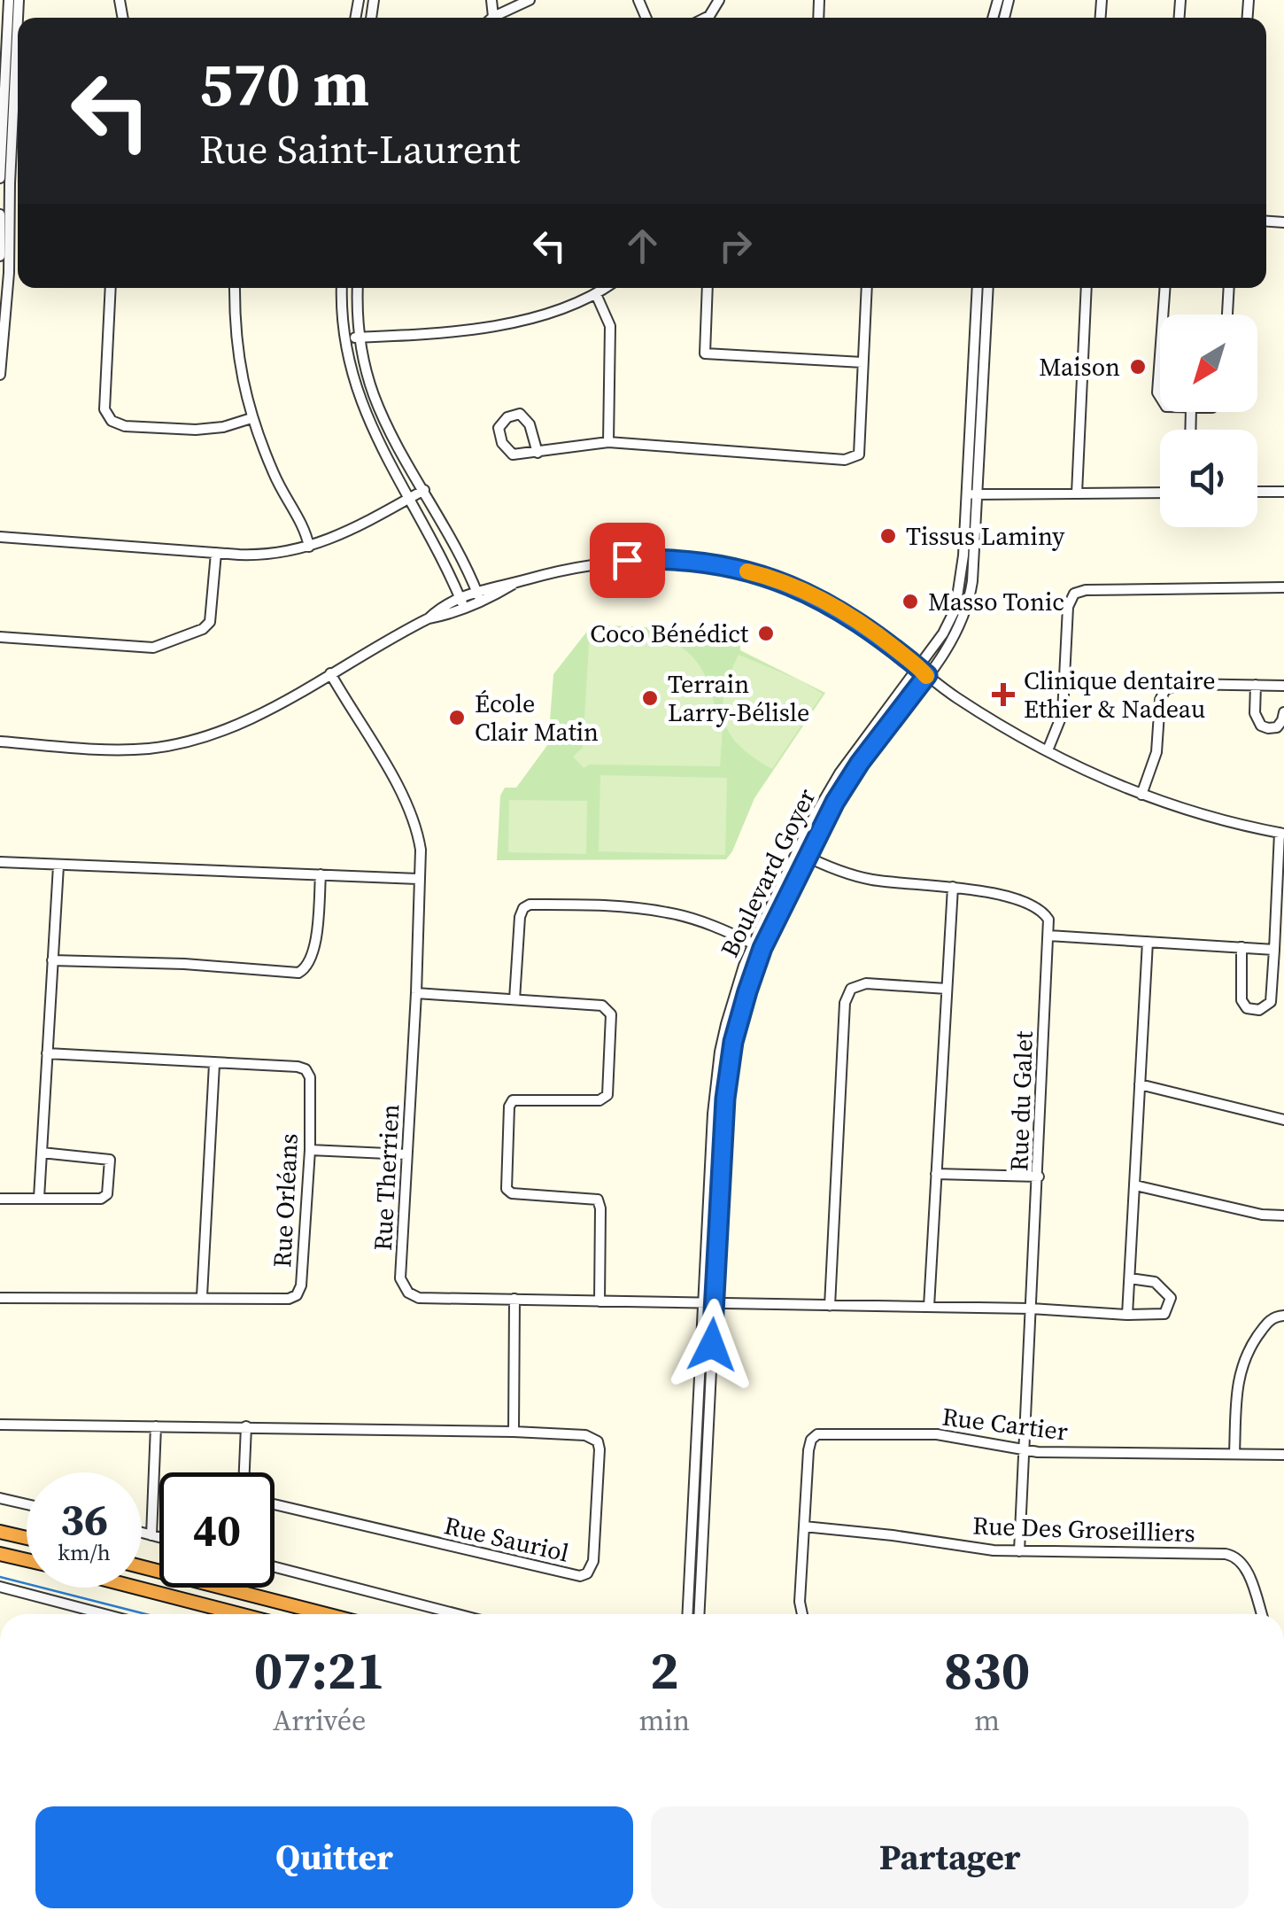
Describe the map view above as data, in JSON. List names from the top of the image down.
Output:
{
  "streets": {
    "street": [
      "Boulevard Goyer",
      "Rue du Galet",
      "Rue Therrien",
      "Rue Orléans",
      "Rue Cartier",
      "Rue Des Groseilliers",
      "Rue Sauriol"
    ]
  },
  "crossings": [
    ["Boulevard Goyer", "Rue Therrien"],
    ["Rue du Galet", "Rue Therrien"],
    ["Rue du Galet", "Rue Cartier"],
    ["Rue du Galet", "Rue Des Groseilliers"],
    ["Rue Cartier", "Rue Des Groseilliers"]
  ],
  "places": {
    "other": [
      "Maison",
      "Tissus Laminy",
      "Masso Tonic",
      "Coco Bénédict",
      "Terrain Larry-Bélisle",
      "École Clair Matin"
    ],
    "health": ["Clinique dentaire Ethier & Nadeau"]
  },
  "north": "bottom left",
  "page": {
    "turn": ["570 m", "Rue Saint-Laurent"],
    "speed": "36 km/h",
    "limit": "40",
    "eta": [
      "07:21",
      "Arrivée",
      "2",
      "min",
      "830",
      "m"
    ],
    "buttons": ["Quitter", "Partager"]
  }
}
